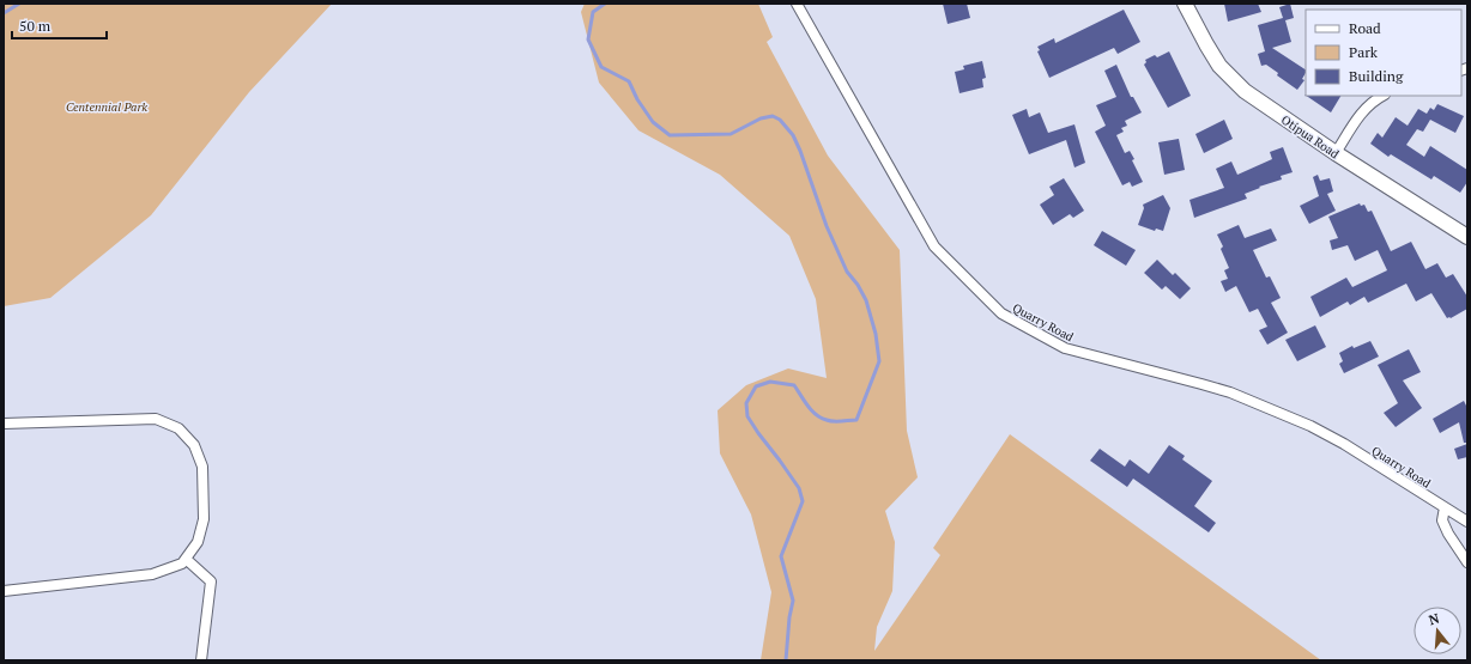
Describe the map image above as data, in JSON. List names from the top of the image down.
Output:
{
  "streets": {
    "street": ["Otipua Road", "Quarry Road"]
  },
  "parks": ["Centennial Park"],
  "legend": ["Road", "Park", "Building"],
  "scale_bar": "50 m",
  "north": "top"
}
